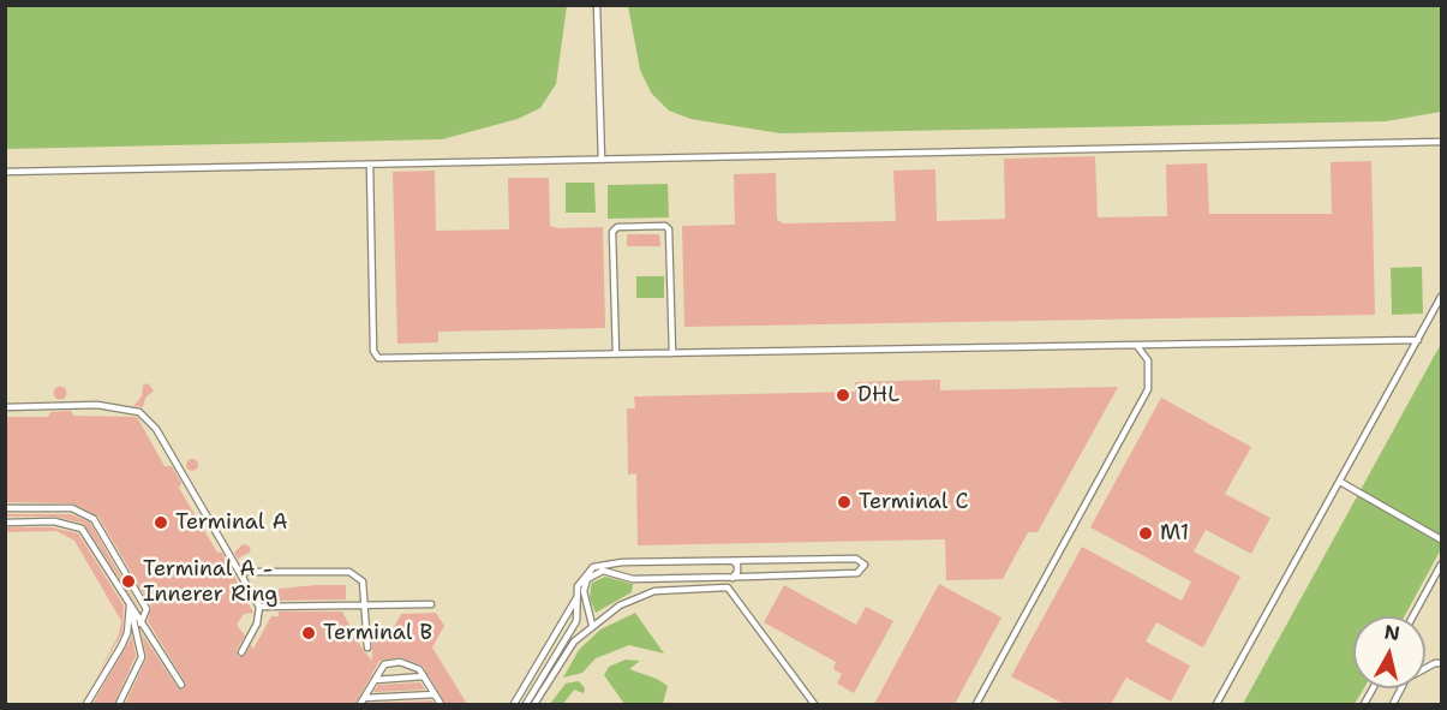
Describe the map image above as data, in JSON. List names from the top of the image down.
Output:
{
  "places": [
    "DHL",
    "Terminal C",
    "Terminal A",
    "M1",
    "Terminal A - Innerer Ring",
    "Terminal B"
  ],
  "north": "top"
}
